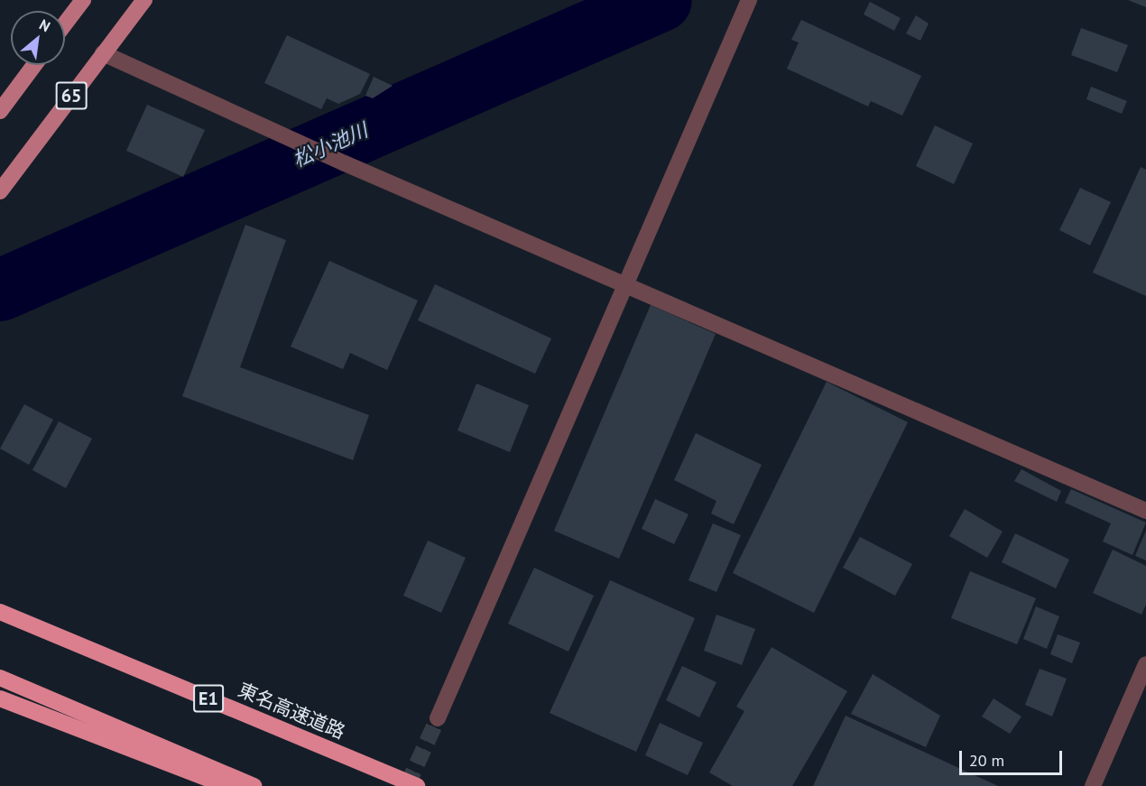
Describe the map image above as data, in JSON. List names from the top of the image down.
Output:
{
  "streets": {
    "highway": ["E1", "東名高速道路"],
    "main road": ["65"]
  },
  "water": ["松小池川"],
  "scale_bar": "20 m",
  "north": "top right"
}
